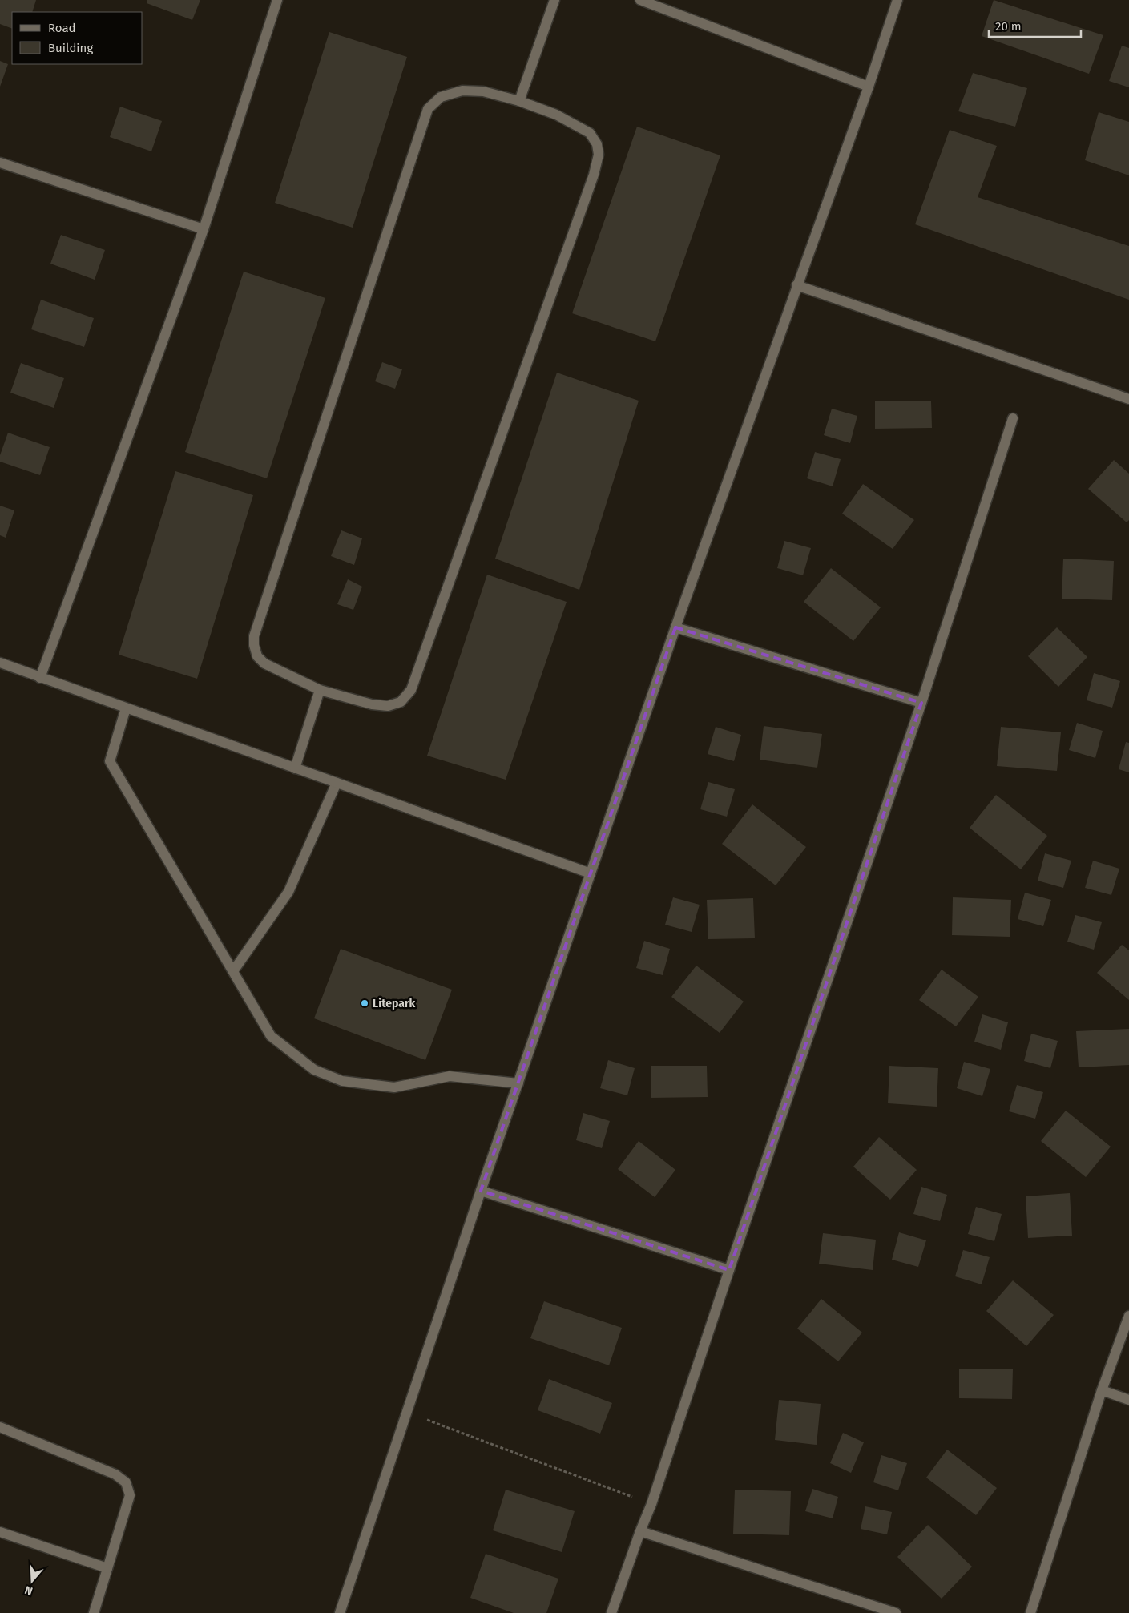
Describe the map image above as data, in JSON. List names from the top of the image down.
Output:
{
  "places": ["Litepark"],
  "legend": ["Road", "Building"],
  "scale_bar": "20 m",
  "north": "bottom"
}
